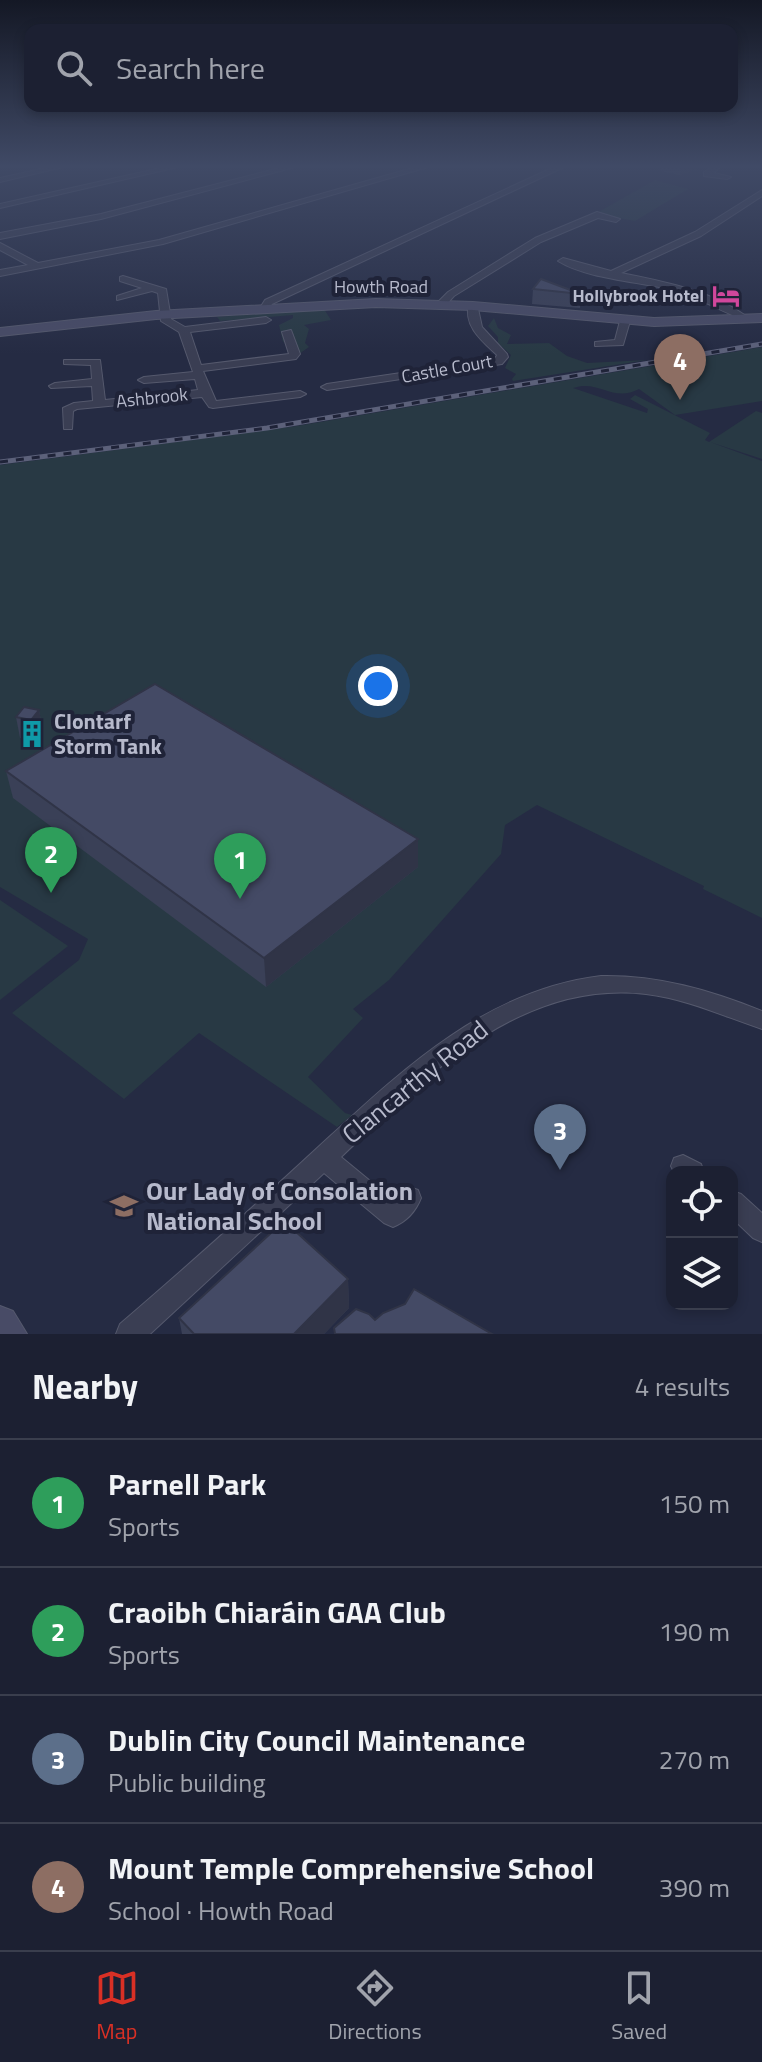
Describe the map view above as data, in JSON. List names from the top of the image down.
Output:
{
  "streets": {
    "main road": ["Howth Road"],
    "street": ["Castle Court", "Ashbrook", "Clancarthy Road"]
  },
  "crossings": [
    ["Howth Road", "Castle Court"]
  ],
  "places": {
    "hotel": ["Hollybrook Hotel"],
    "building": ["Clontarf Storm Tank"],
    "school or university": ["Our Lady of Consolation National School"]
  },
  "page": {
    "search": "Search here",
    "pins": [
      "4",
      "2",
      "1",
      "3"
    ],
    "heading": ["Nearby", "4 results"],
    "list": [
      {
        "mark": "1",
        "name": "Parnell Park",
        "note": "Sports",
        "value": "150 m"
      },
      {
        "mark": "2",
        "name": "Craoibh Chiaráin GAA Club",
        "note": "Sports",
        "value": "190 m"
      },
      {
        "mark": "3",
        "name": "Dublin City Council Maintenance",
        "note": "Public building",
        "value": "270 m"
      },
      {
        "mark": "4",
        "name": "Mount Temple Comprehensive School",
        "note": "School · Howth Road",
        "value": "390 m"
      }
    ],
    "nav": ["Map", "Directions", "Saved"]
  }
}
